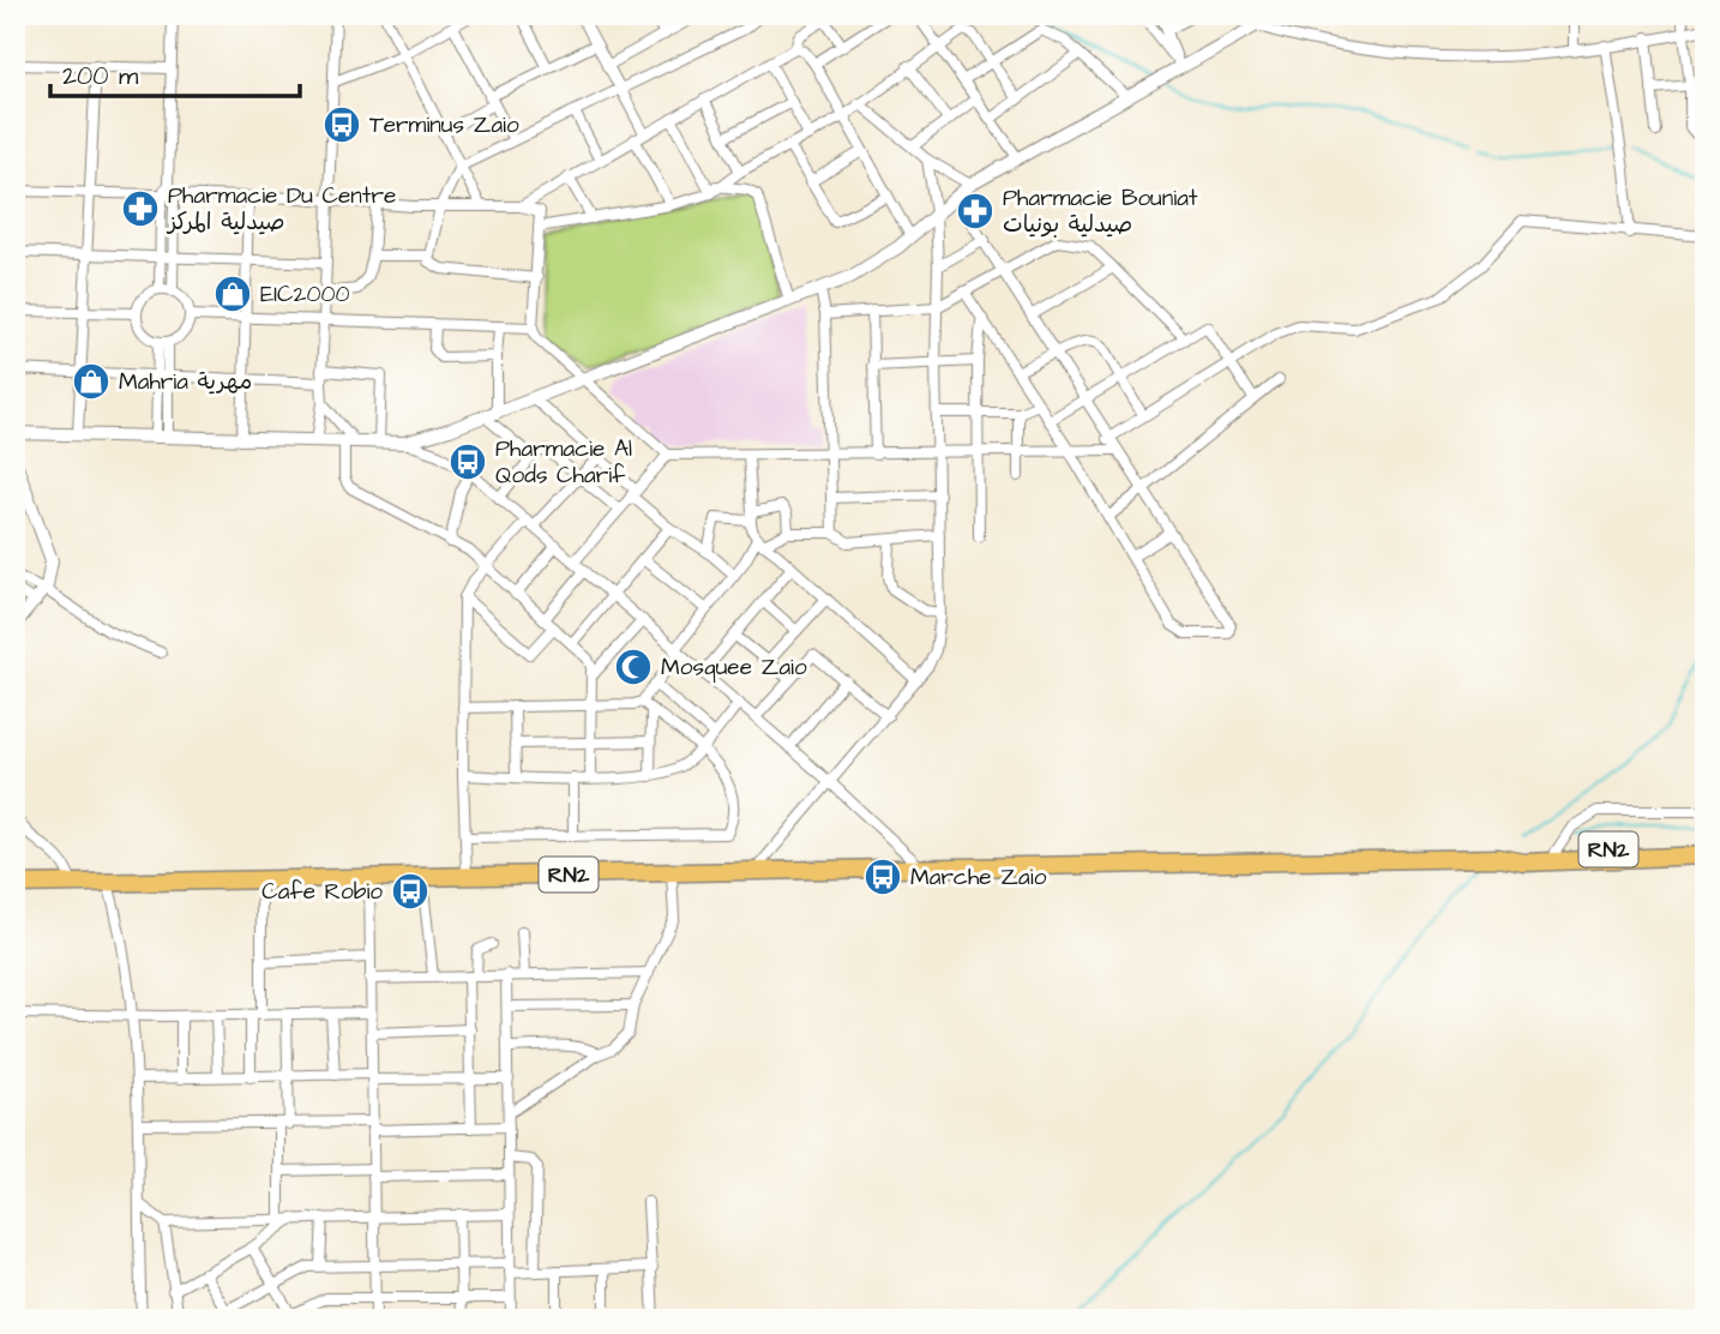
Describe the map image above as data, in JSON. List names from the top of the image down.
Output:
{
  "streets": {
    "highway": ["RN2"]
  },
  "places": {
    "bus stop": [
      "Terminus Zaio",
      "Pharmacie Al Qods Charif",
      "Marche Zaio",
      "Cafe Robio"
    ],
    "pharmacy": ["Pharmacie Du Centre صيدلية المركز", "Pharmacie Bouniat صيدلية بونيات"],
    "shop": ["EIC2000", "Mahria مهرية"],
    "mosque": ["Mosquee Zaio"]
  },
  "scale_bar": "200 m"
}
